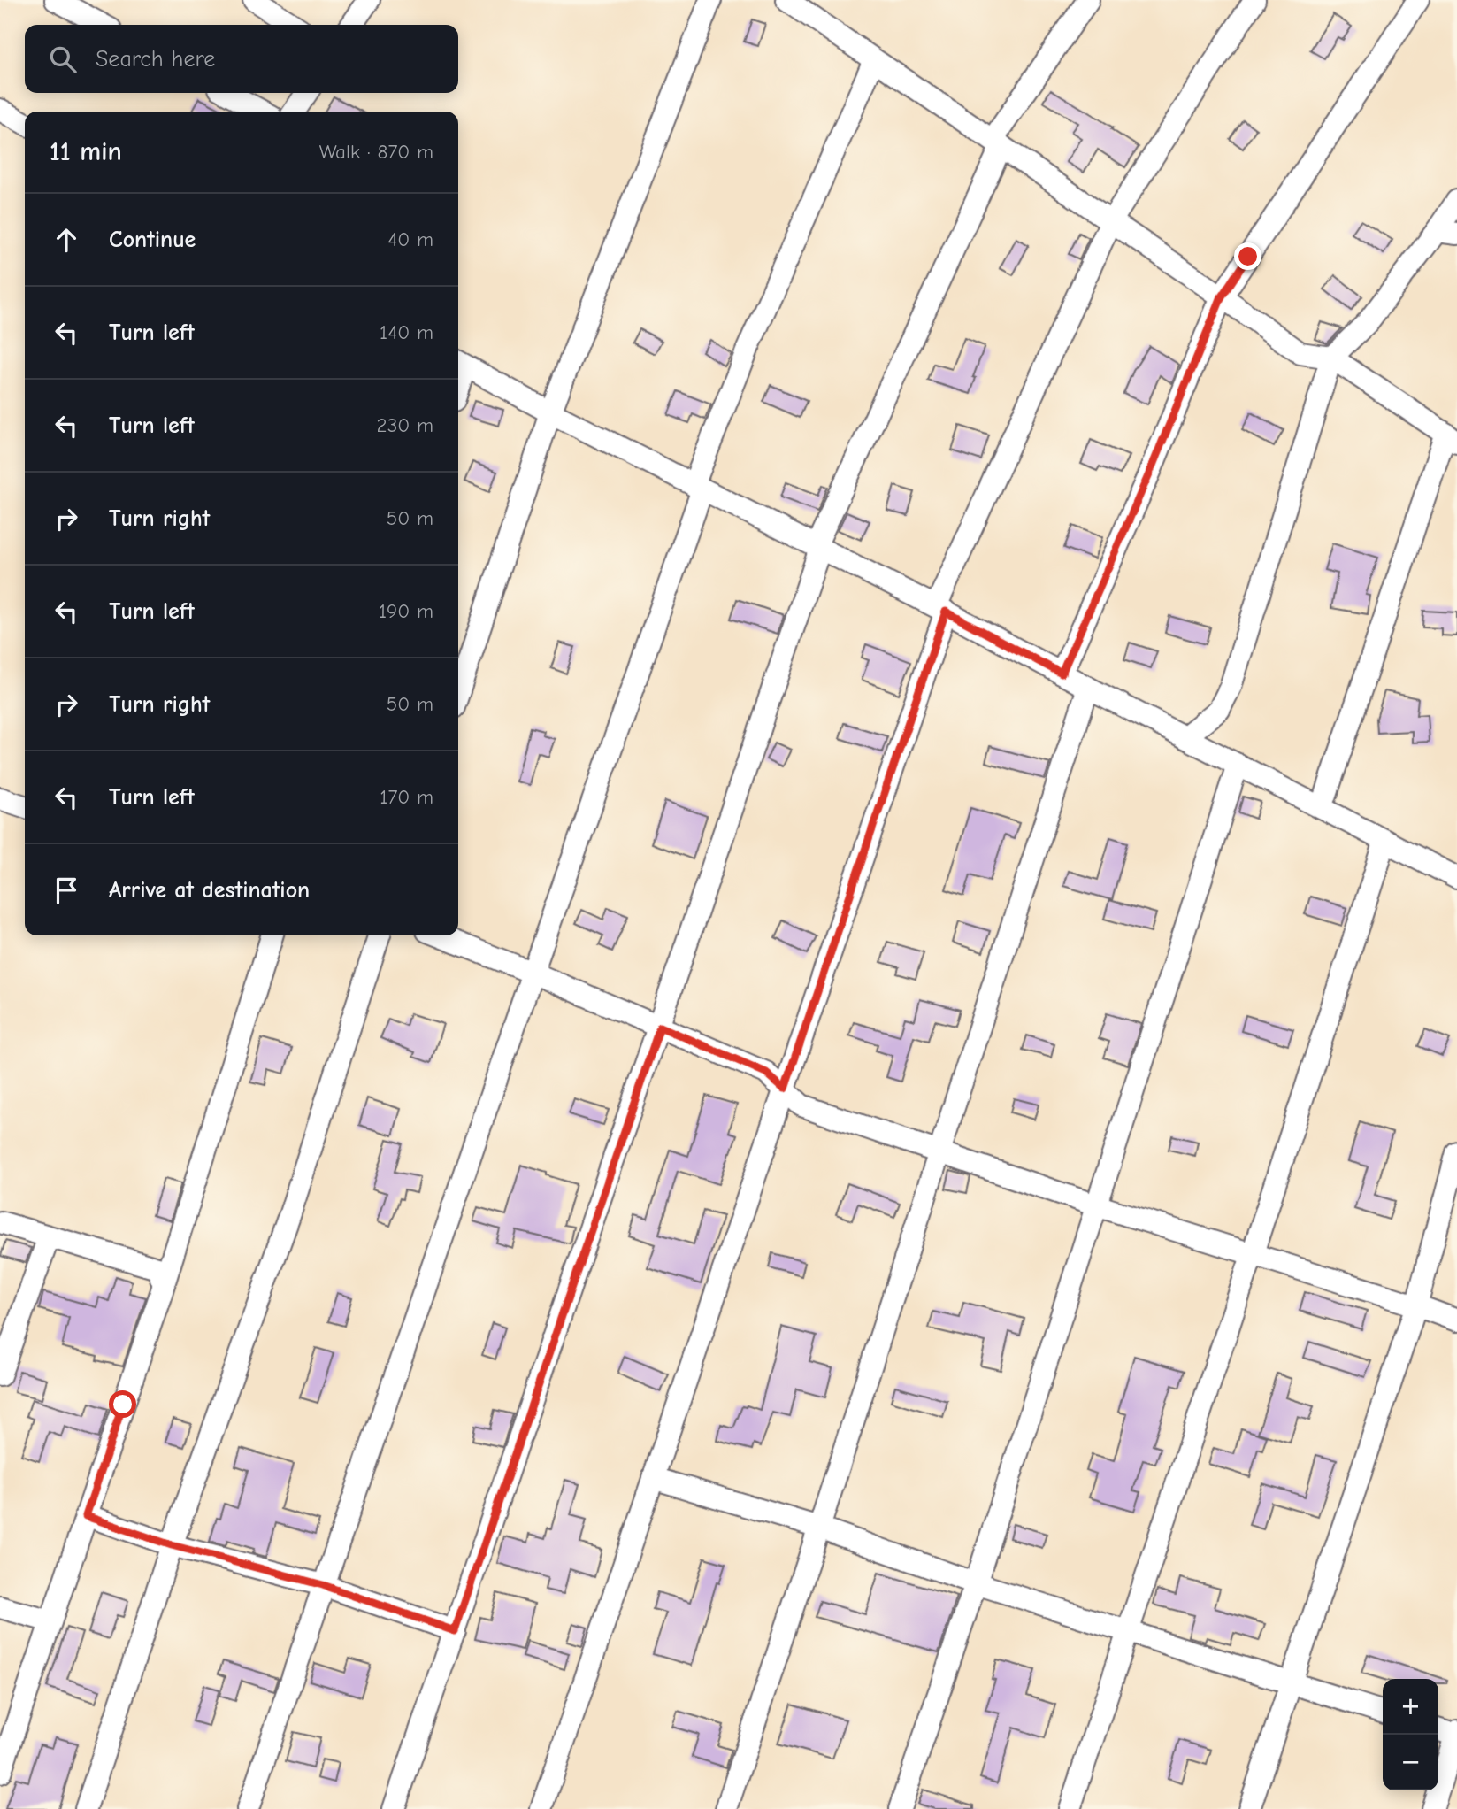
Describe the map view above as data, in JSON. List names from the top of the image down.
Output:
{
  "page": {
    "search": "Search here",
    "heading": ["11 min", "Walk · 870 m"],
    "list": [
      ["Continue", "40 m"],
      ["Turn left", "140 m"],
      ["Turn left", "230 m"],
      ["Turn right", "50 m"],
      ["Turn left", "190 m"],
      ["Turn right", "50 m"],
      ["Turn left", "170 m"],
      "Arrive at destination"
    ],
    "map_buttons": ["+", "−"]
  }
}
